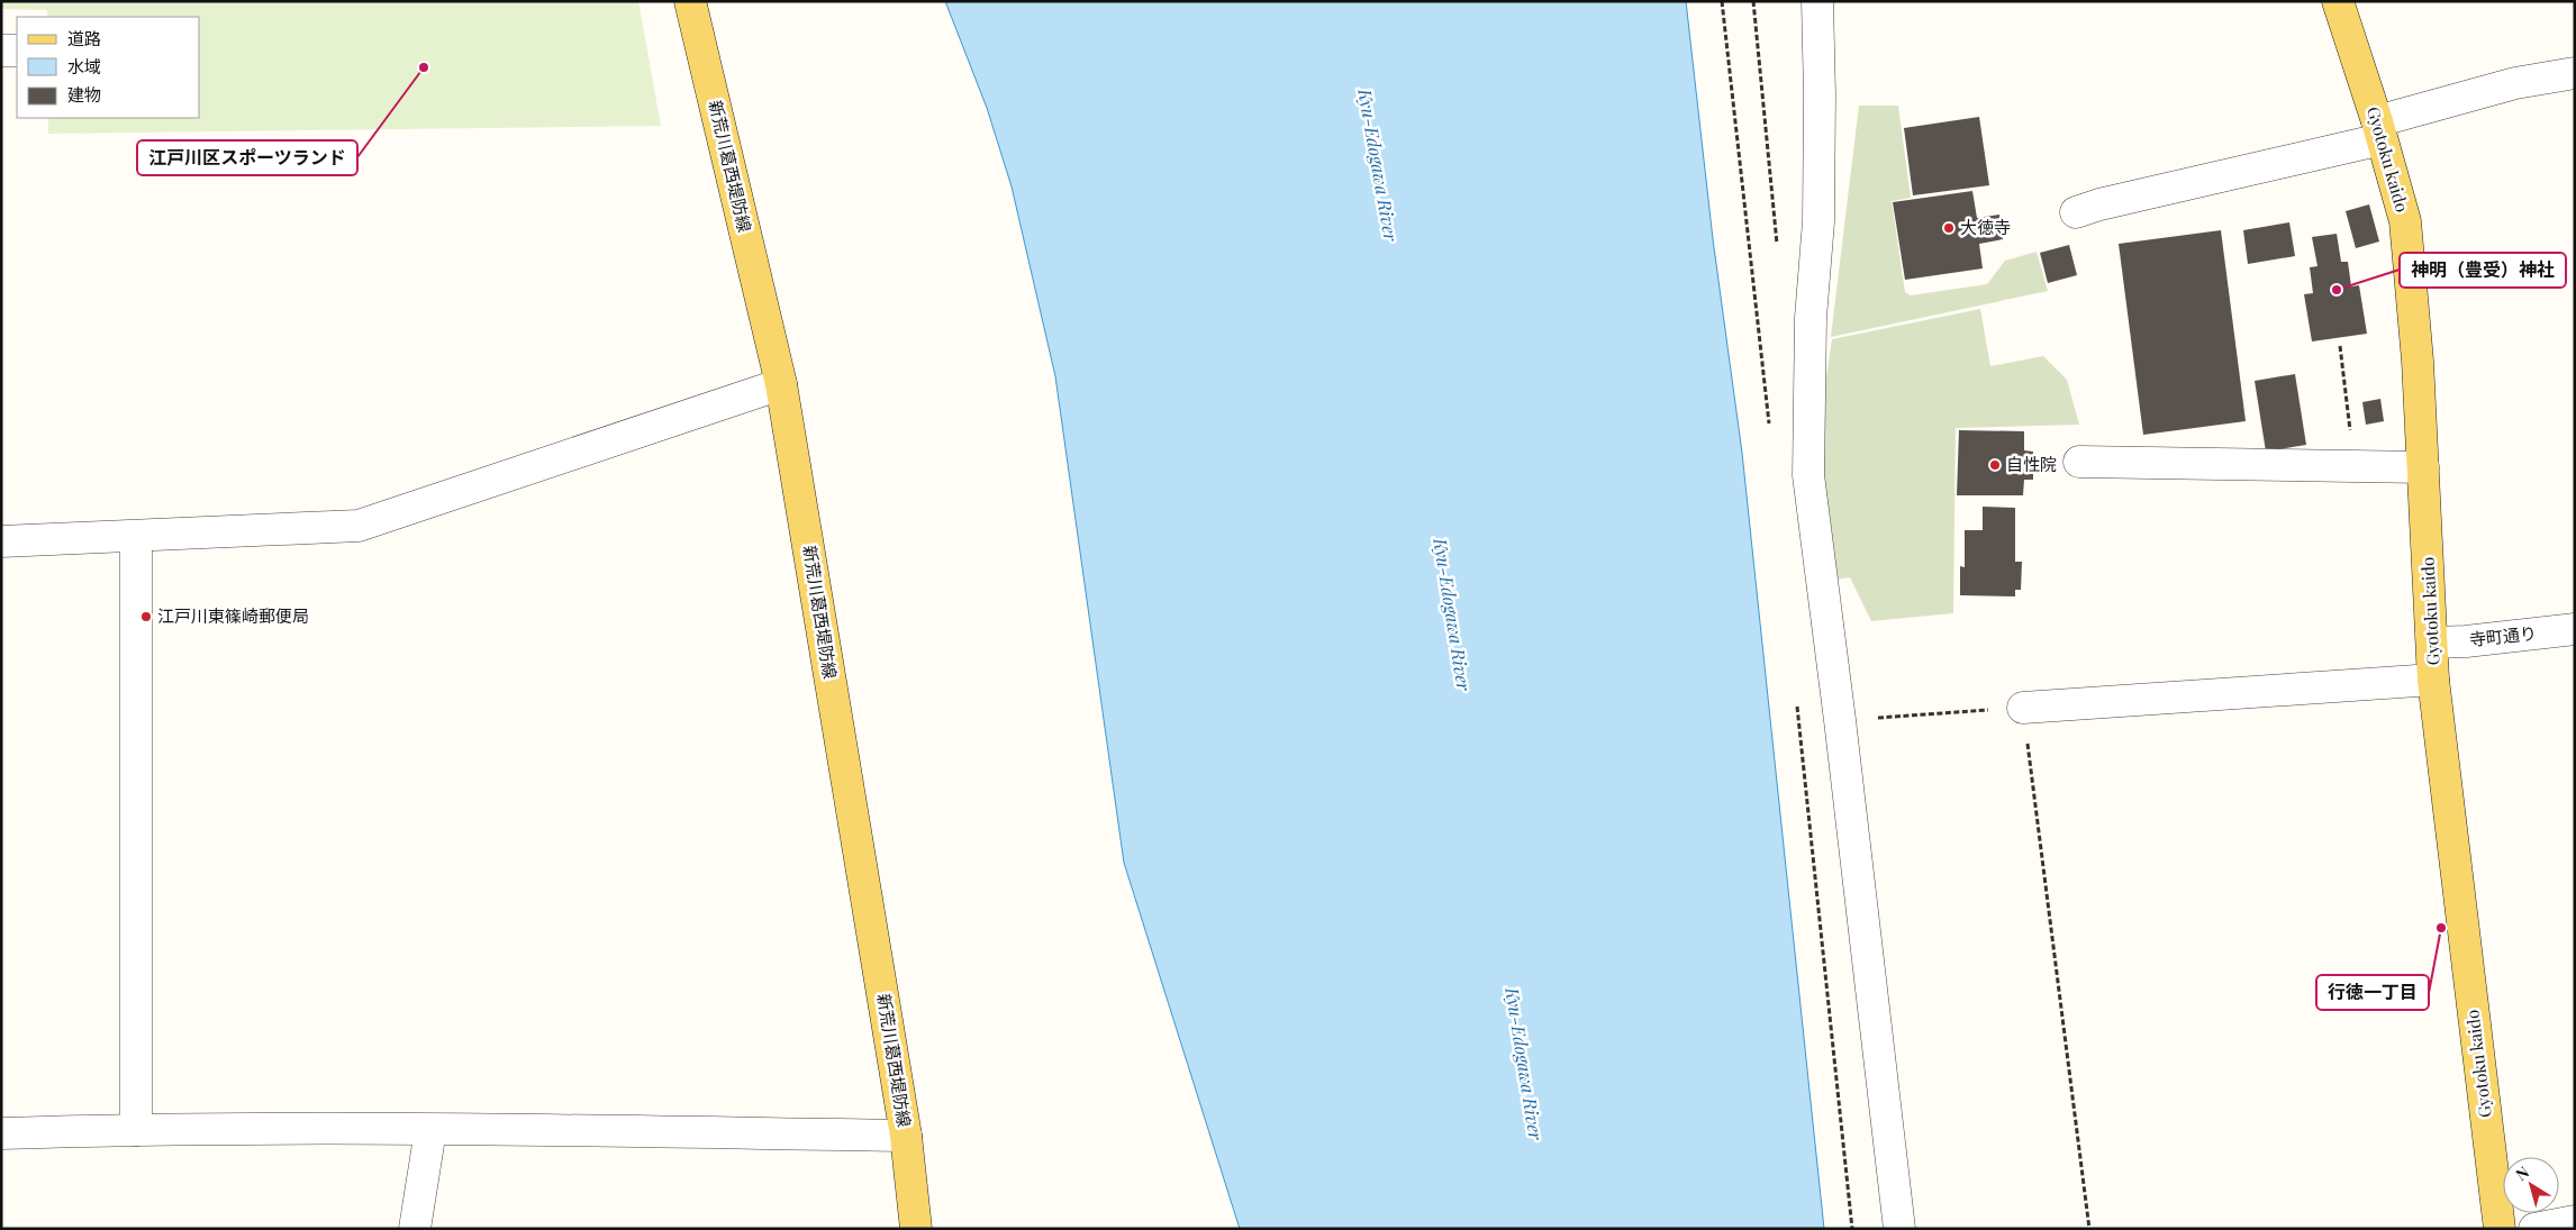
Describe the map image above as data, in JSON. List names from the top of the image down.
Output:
{
  "streets": {
    "main road": ["Gyotoku kaido", "新荒川葛西堤防線"],
    "street": ["寺町通り"]
  },
  "crossings": [
    ["Gyotoku kaido", "寺町通り"]
  ],
  "water": ["Kyu-Edogawa River"],
  "places": [
    "江戸川区スポーツランド",
    "大徳寺",
    "神明（豊受）神社",
    "自性院",
    "江戸川東篠崎郵便局",
    "行徳一丁目"
  ],
  "legend": ["道路", "水域", "建物"],
  "north": "top left"
}
